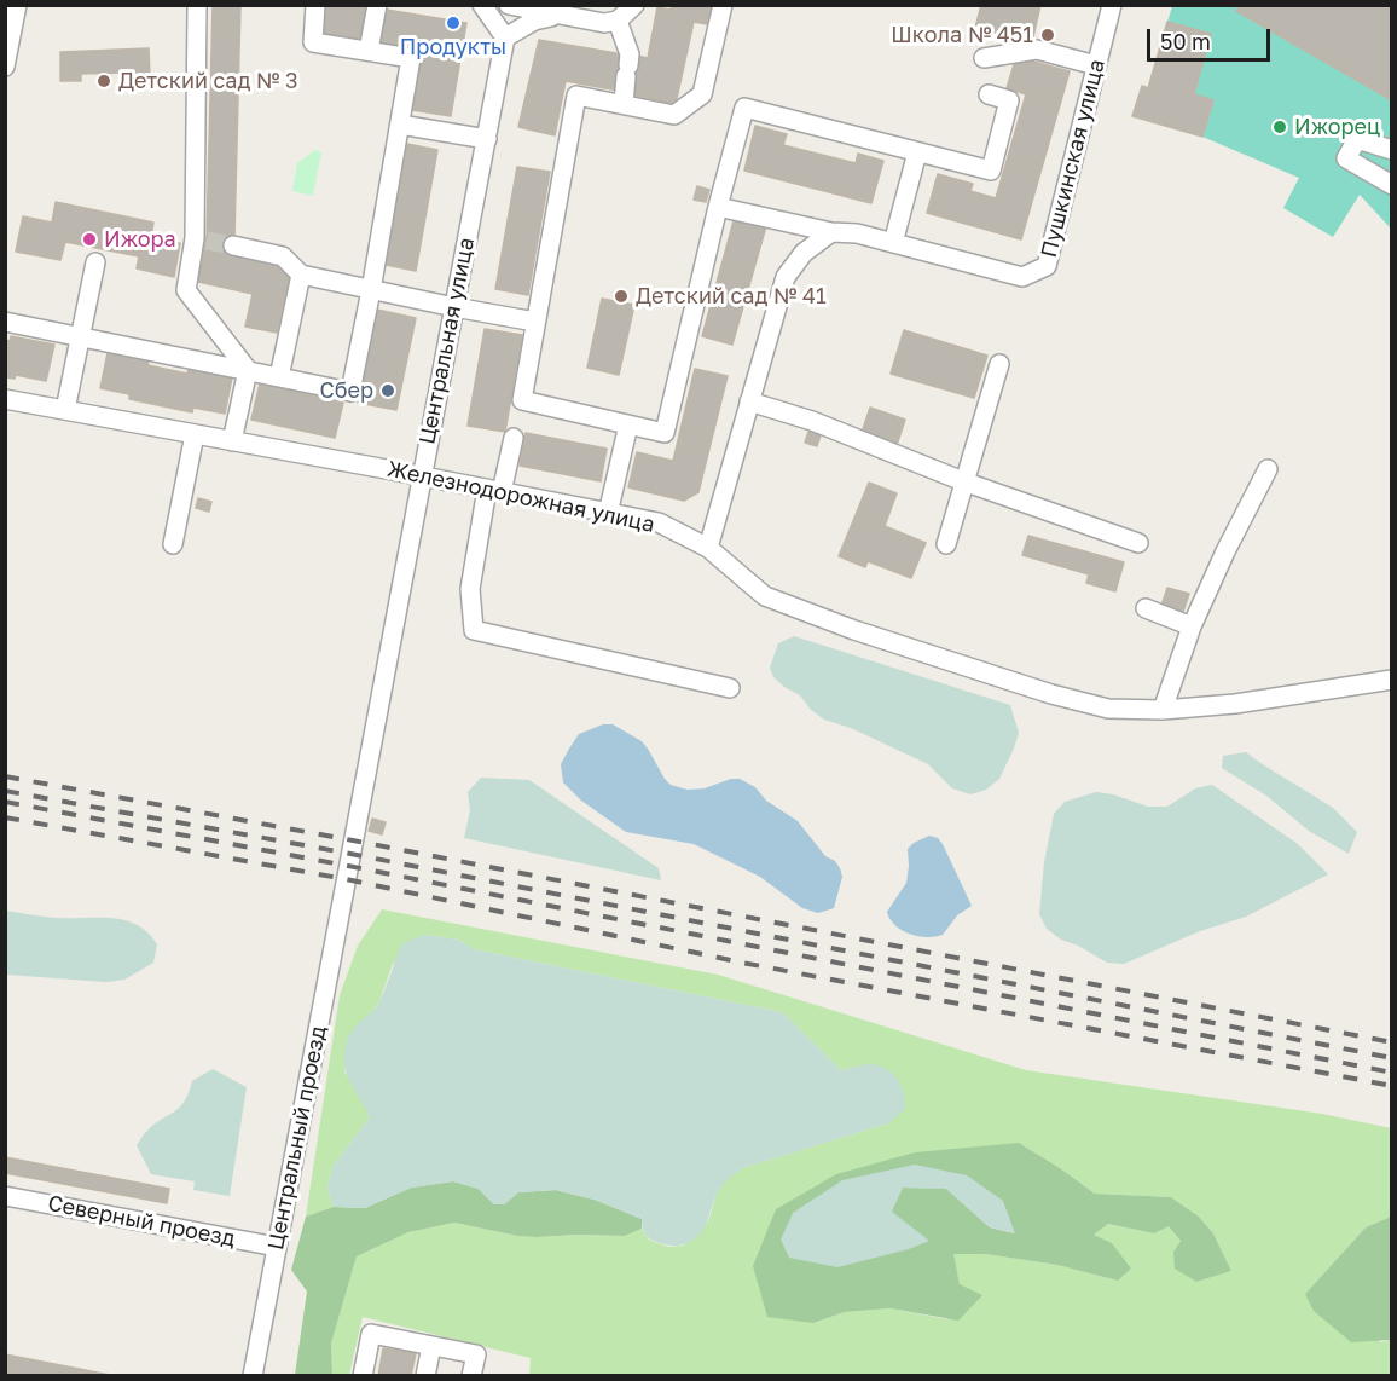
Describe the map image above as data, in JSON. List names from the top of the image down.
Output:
{
  "streets": {
    "street": [
      "Пушкинская улица",
      "Центральная улица",
      "Железнодорожная улица",
      "Центральный проезд",
      "Северный проезд"
    ]
  },
  "crossings": [
    ["Центральная улица", "Железнодорожная улица"],
    ["Центральная улица", "Центральный проезд"],
    ["Центральный проезд", "Северный проезд"]
  ],
  "places": [
    "Продукты",
    "Школа № 451",
    "Детский сад № 3",
    "Ижорец",
    "Ижора",
    "Детский сад № 41",
    "Сбер"
  ],
  "scale_bar": "50 m"
}
